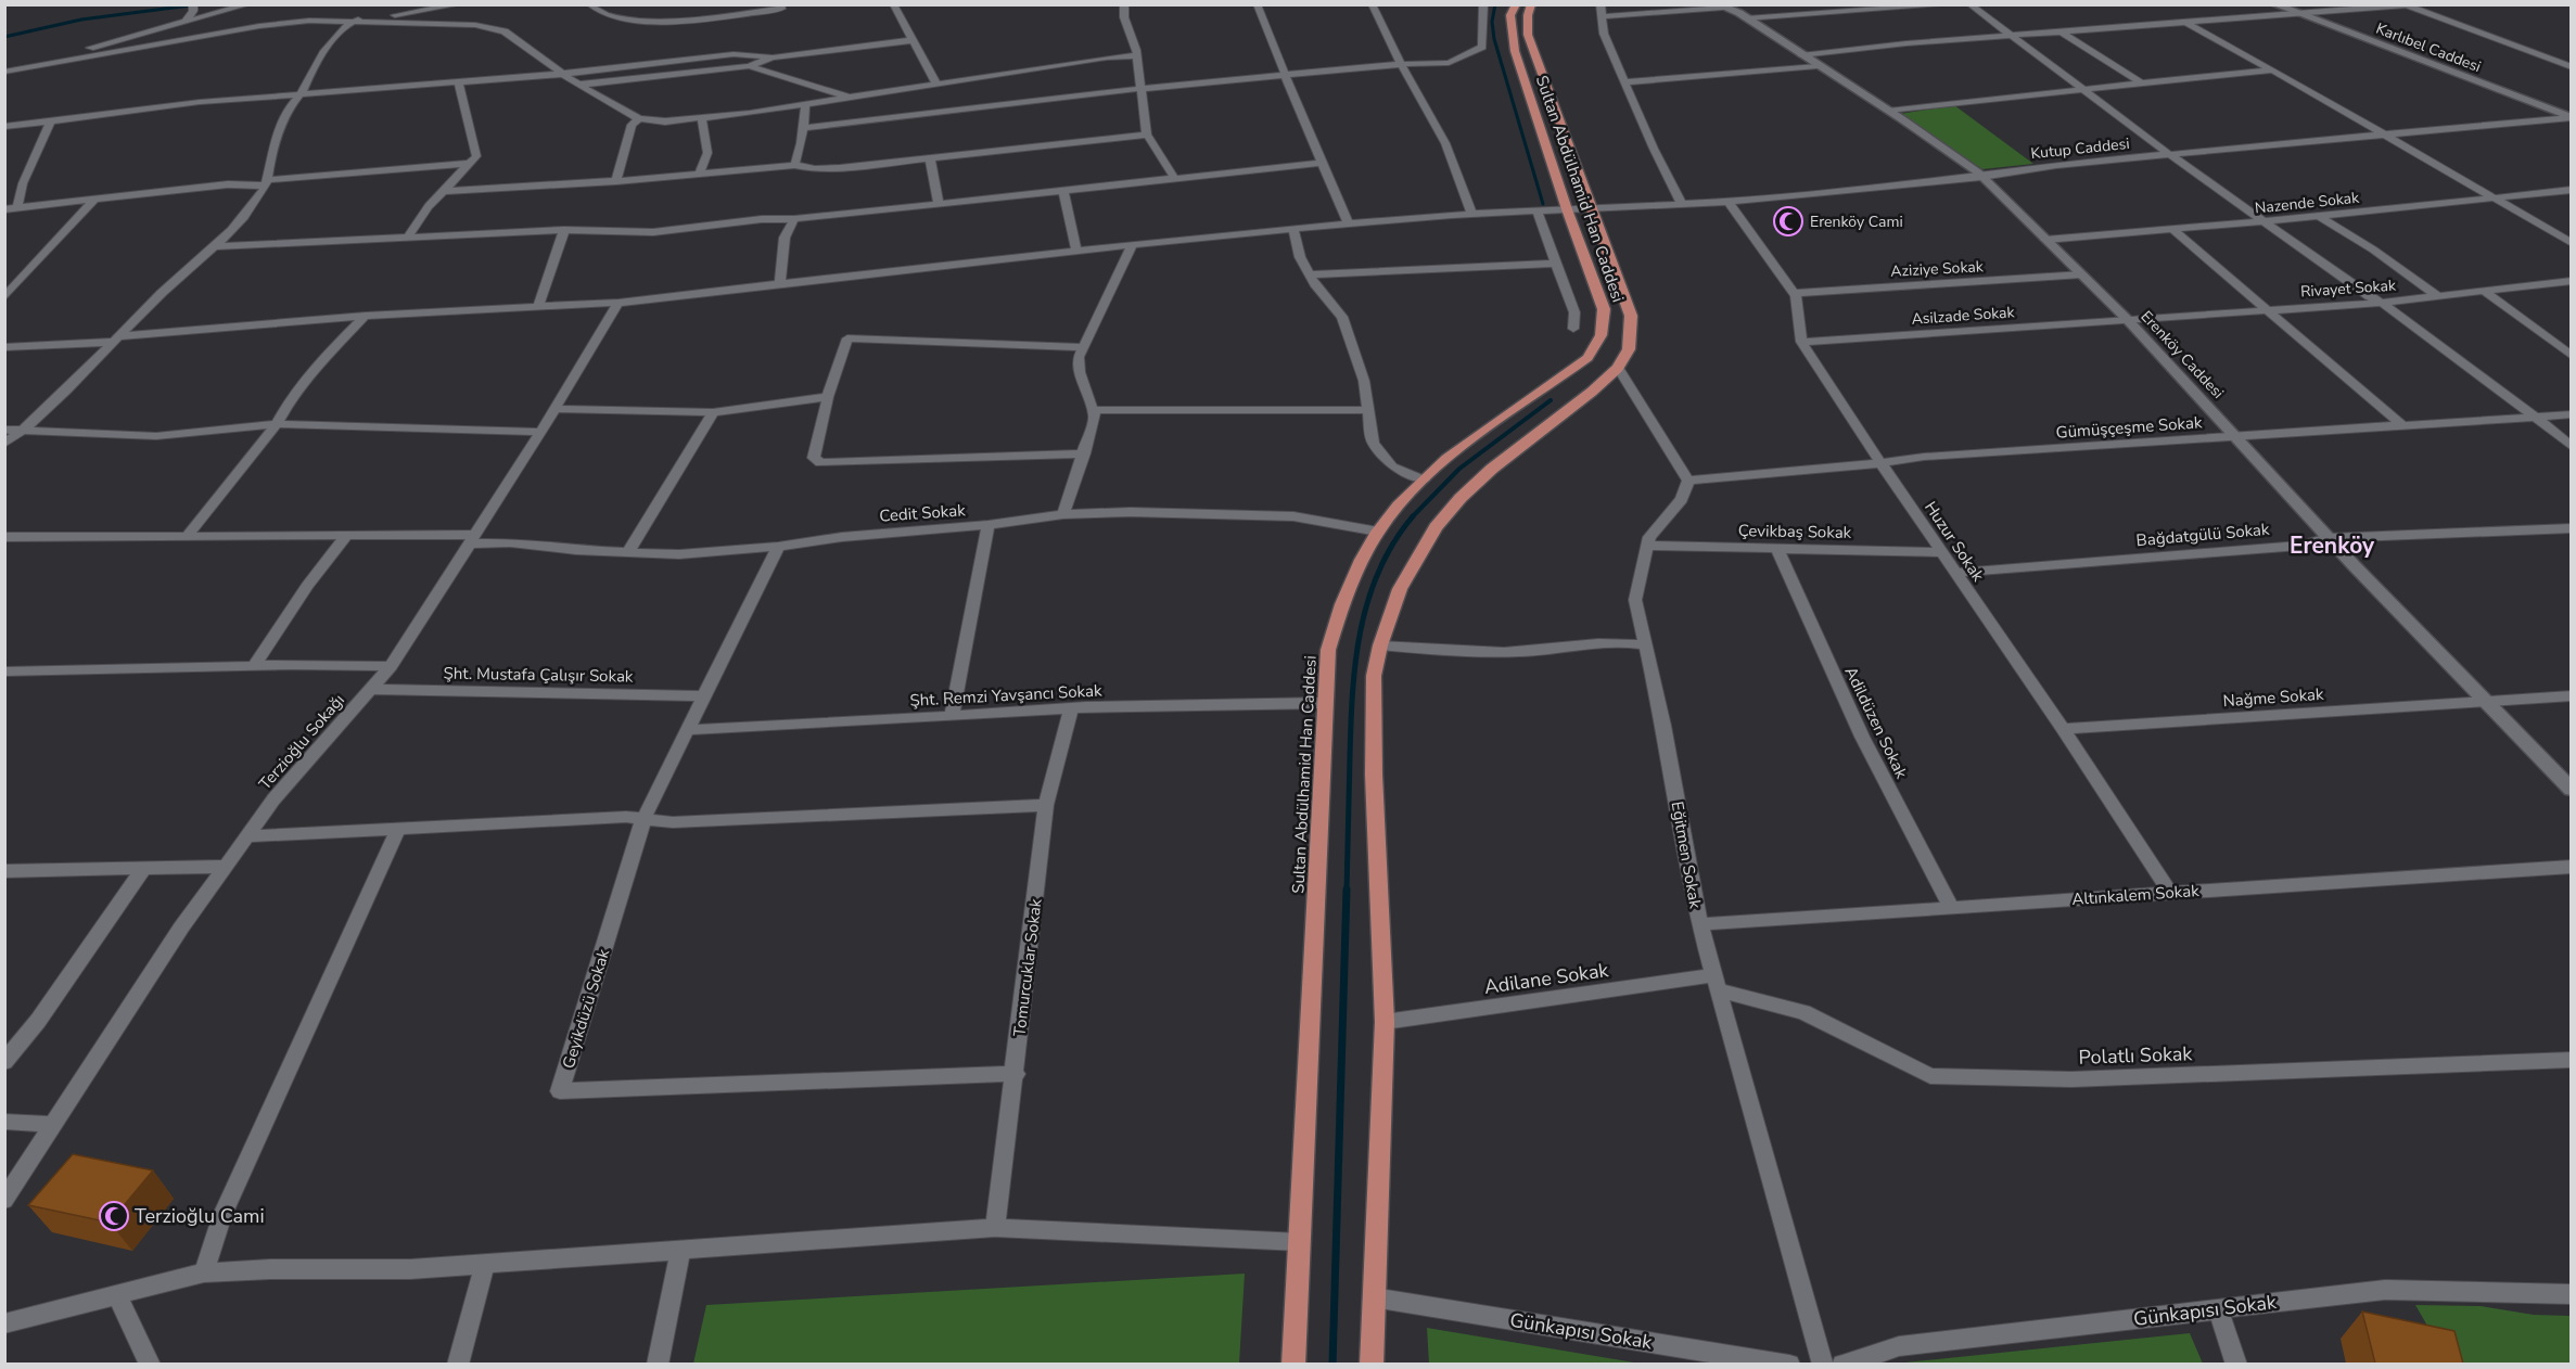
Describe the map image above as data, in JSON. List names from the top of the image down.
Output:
{
  "streets": {
    "main road": ["Sultan Abdülhamid Han Caddesi"],
    "street": [
      "Karlıbel Caddesi",
      "Kutup Caddesi",
      "Nazende Sokak",
      "Aziziye Sokak",
      "Rivayet Sokak",
      "Asilzade Sokak",
      "Erenköy Caddesi",
      "Gümüşçeşme Sokak",
      "Cedit Sokak",
      "Çevikbaş Sokak",
      "Bağdatgülü Sokak",
      "Huzur Sokak",
      "Şht. Mustafa Çalışır Sokak",
      "Şht. Remzi Yavşancı Sokak",
      "Nağme Sokak",
      "Adildüzen Sokak",
      "Terzioğlu Sokağı",
      "Eğitmen Sokak",
      "Altınkalem Sokak",
      "Tomurcuklar Sokak",
      "Adilane Sokak",
      "Geyikdüzü Sokak",
      "Polatlı Sokak",
      "Günkapısı Sokak"
    ]
  },
  "crossings": [
    ["Karlıbel Caddesi", "Kutup Caddesi"],
    ["Kutup Caddesi", "Sultan Abdülhamid Han Caddesi"],
    ["Kutup Caddesi", "Erenköy Caddesi"],
    ["Kutup Caddesi", "Huzur Sokak"],
    ["Kutup Caddesi", "Terzioğlu Sokağı"],
    ["Sultan Abdülhamid Han Caddesi", "Cedit Sokak"],
    ["Sultan Abdülhamid Han Caddesi", "Şht. Remzi Yavşancı Sokak"],
    ["Sultan Abdülhamid Han Caddesi", "Adilane Sokak"],
    ["Sultan Abdülhamid Han Caddesi", "Günkapısı Sokak"],
    ["Nazende Sokak", "Erenköy Caddesi"],
    ["Aziziye Sokak", "Erenköy Caddesi"],
    ["Aziziye Sokak", "Huzur Sokak"],
    ["Rivayet Sokak", "Asilzade Sokak"],
    ["Rivayet Sokak", "Erenköy Caddesi"],
    ["Asilzade Sokak", "Erenköy Caddesi"],
    ["Asilzade Sokak", "Huzur Sokak"],
    ["Erenköy Caddesi", "Gümüşçeşme Sokak"],
    ["Erenköy Caddesi", "Bağdatgülü Sokak"],
    ["Erenköy Caddesi", "Nağme Sokak"],
    ["Gümüşçeşme Sokak", "Huzur Sokak"],
    ["Gümüşçeşme Sokak", "Eğitmen Sokak"],
    ["Cedit Sokak", "Terzioğlu Sokağı"],
    ["Cedit Sokak", "Geyikdüzü Sokak"],
    ["Çevikbaş Sokak", "Huzur Sokak"],
    ["Çevikbaş Sokak", "Adildüzen Sokak"],
    ["Çevikbaş Sokak", "Eğitmen Sokak"],
    ["Bağdatgülü Sokak", "Huzur Sokak"],
    ["Huzur Sokak", "Nağme Sokak"],
    ["Huzur Sokak", "Altınkalem Sokak"],
    ["Şht. Mustafa Çalışır Sokak", "Terzioğlu Sokağı"],
    ["Şht. Mustafa Çalışır Sokak", "Geyikdüzü Sokak"],
    ["Şht. Remzi Yavşancı Sokak", "Tomurcuklar Sokak"],
    ["Şht. Remzi Yavşancı Sokak", "Geyikdüzü Sokak"],
    ["Adildüzen Sokak", "Altınkalem Sokak"],
    ["Eğitmen Sokak", "Altınkalem Sokak"],
    ["Eğitmen Sokak", "Adilane Sokak"],
    ["Eğitmen Sokak", "Polatlı Sokak"],
    ["Tomurcuklar Sokak", "Geyikdüzü Sokak"],
    ["Adilane Sokak", "Polatlı Sokak"]
  ],
  "districts": ["Erenköy"],
  "places": {
    "mosque": ["Erenköy Cami", "Terzioğlu Cami"]
  }
}
